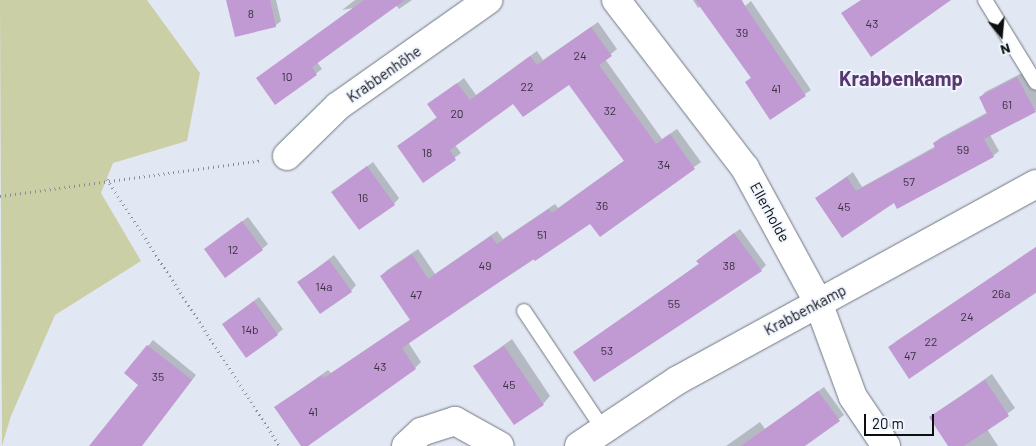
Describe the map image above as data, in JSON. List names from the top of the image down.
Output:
{
  "streets": {
    "street": ["Krabbenhöhe", "Ellerholde", "Krabbenkamp"]
  },
  "crossings": [
    ["Ellerholde", "Krabbenkamp"]
  ],
  "districts": ["Krabbenkamp"],
  "house_numbers": [
    "8",
    "43",
    "39",
    "24",
    "10",
    "22",
    "41",
    "61",
    "32",
    "20",
    "59",
    "18",
    "34",
    "57",
    "16",
    "36",
    "45",
    "51",
    "12",
    "49",
    "38",
    "14a",
    "26a",
    "47",
    "55",
    "24",
    "14b",
    "22",
    "53",
    "47",
    "43",
    "35",
    "45",
    "41"
  ],
  "scale_bar": "20 m",
  "north": "bottom"
}
